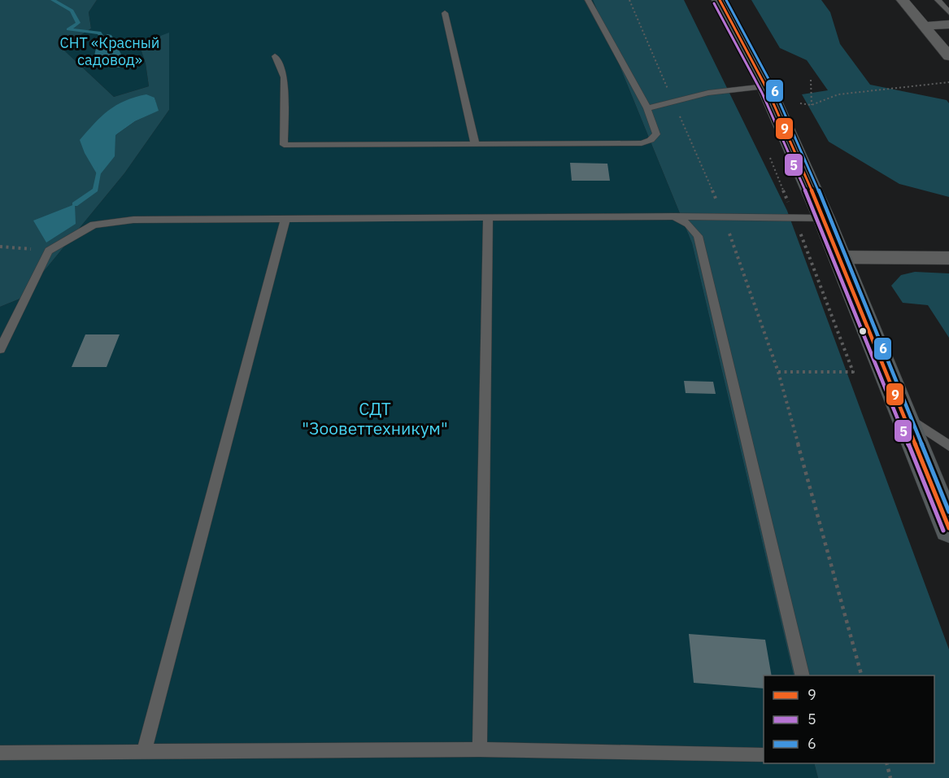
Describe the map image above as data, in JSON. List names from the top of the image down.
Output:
{
  "parks": ["СНТ «Красный садовод»", "СДТ \"Зооветтехникум\""],
  "lines": ["transit line 9", "transit line 6", "transit line 5"],
  "legend": ["9", "5", "6"]
}
